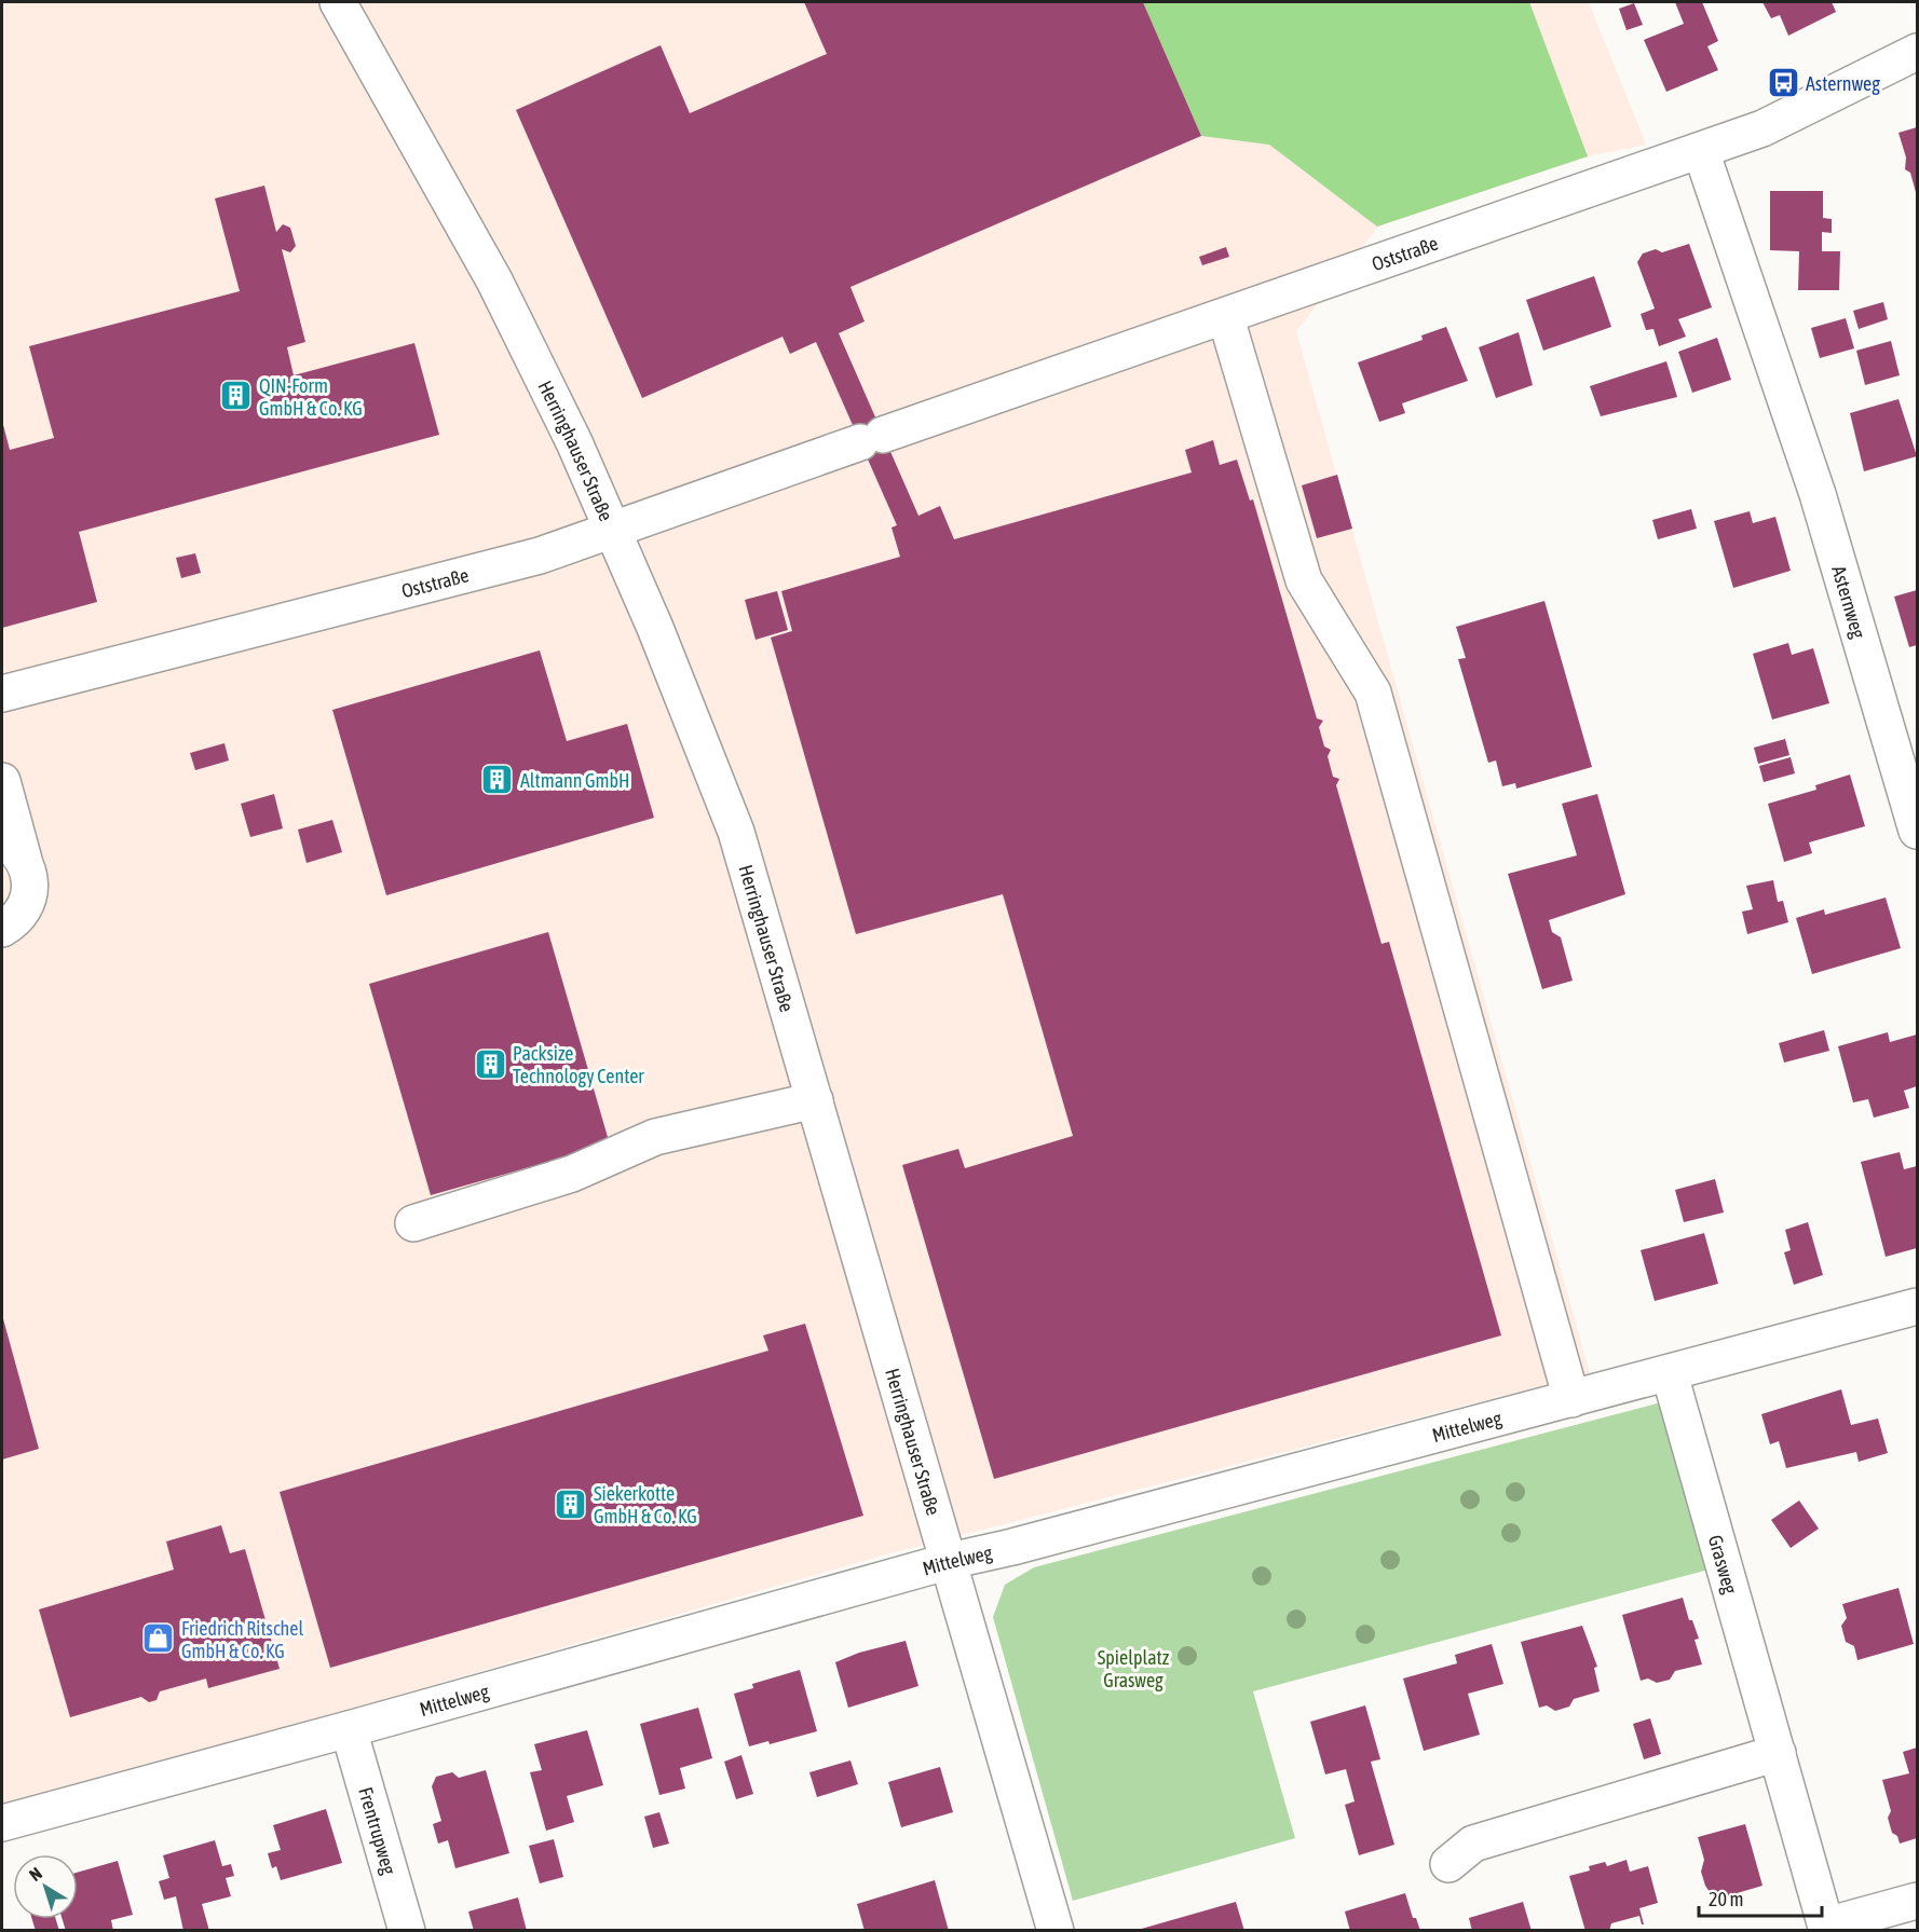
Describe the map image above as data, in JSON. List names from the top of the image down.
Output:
{
  "streets": {
    "street": [
      "Oststraße",
      "Herringhauser Straße",
      "Asternweg",
      "Mittelweg",
      "Grasweg",
      "Frentrupweg"
    ]
  },
  "crossings": [
    ["Oststraße", "Herringhauser Straße"],
    ["Oststraße", "Asternweg"],
    ["Herringhauser Straße", "Mittelweg"],
    ["Mittelweg", "Grasweg"],
    ["Mittelweg", "Frentrupweg"]
  ],
  "parks": ["Spielplatz Grasweg"],
  "places": {
    "bus stop": ["Asternweg"],
    "building": [
      "QIN-Form GmbH & Co. KG",
      "Altmann GmbH",
      "Packsize Technology Center",
      "Siekerkotte GmbH & Co. KG"
    ],
    "shop": ["Friedrich Ritschel GmbH & Co. KG"]
  },
  "scale_bar": "20 m",
  "north": "top left"
}
